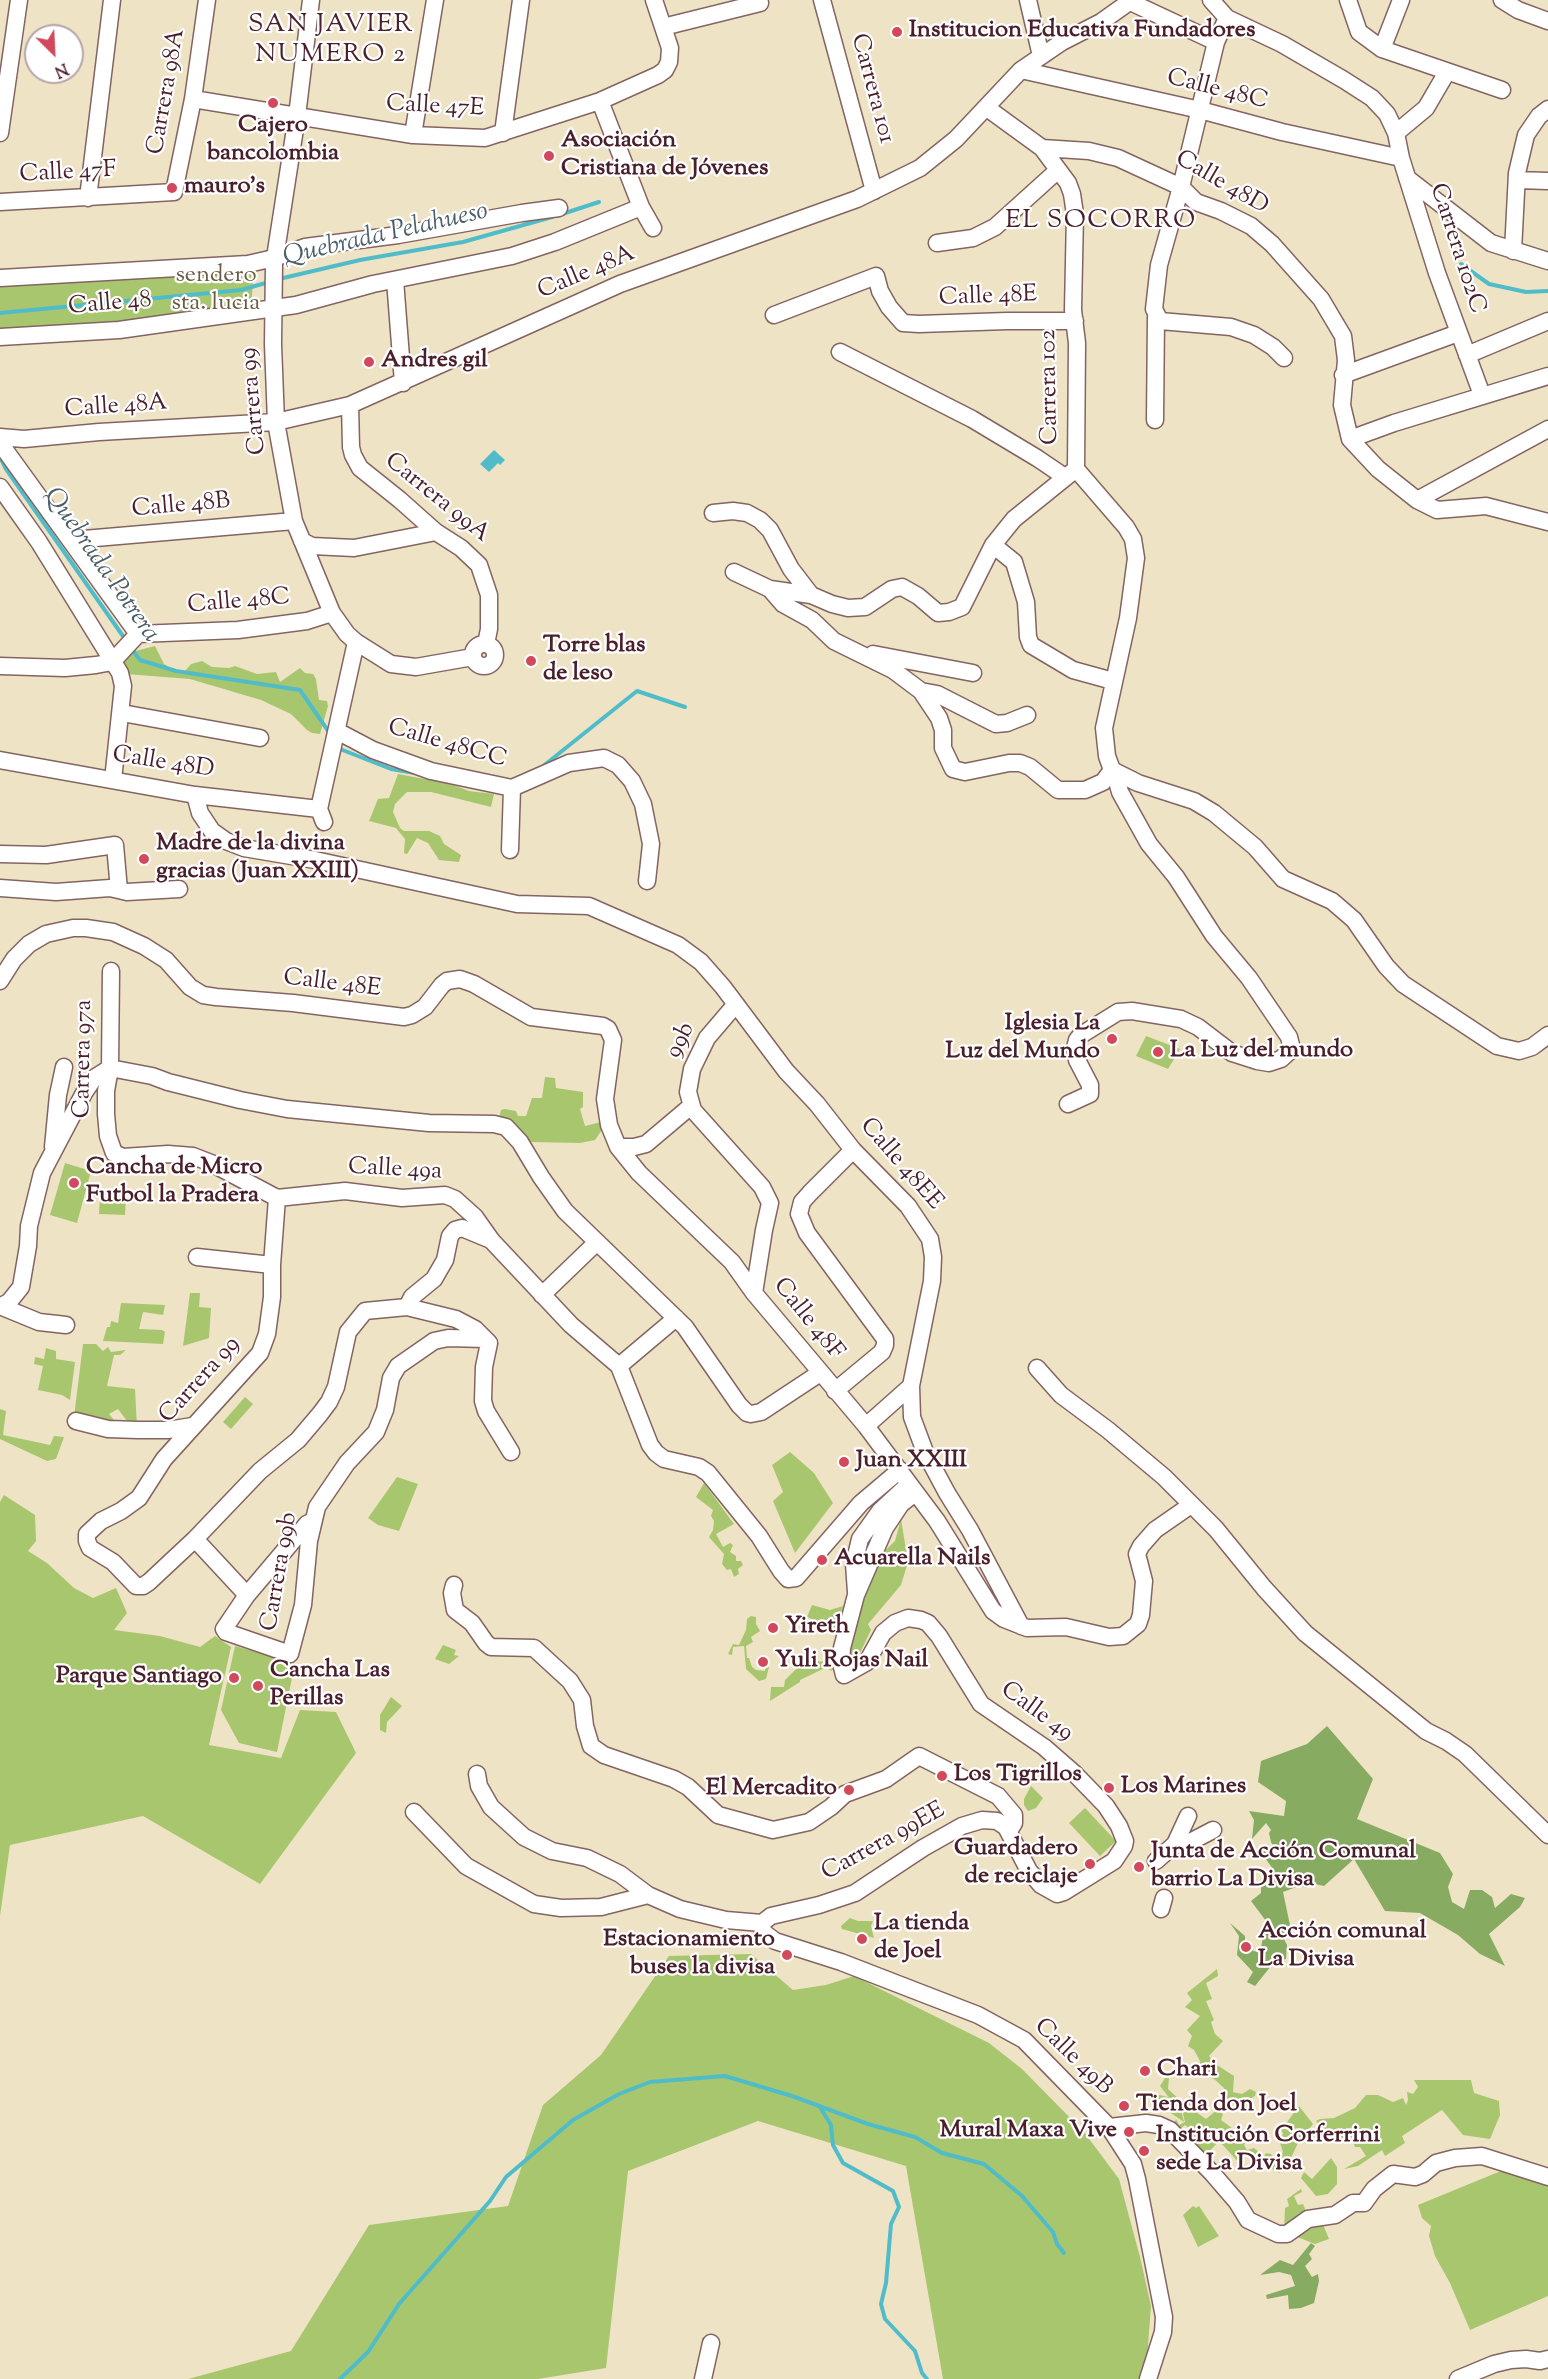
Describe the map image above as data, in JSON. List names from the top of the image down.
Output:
{
  "streets": {
    "street": [
      "Carrera 101",
      "Calle 48C",
      "Carrera 98A",
      "Calle 47E",
      "Calle 47F",
      "Calle 48D",
      "Carrera 102C",
      "Calle 48A",
      "Calle 48E",
      "Calle 48",
      "Carrera 102",
      "Carrera 99",
      "Carrera 99A",
      "Calle 48B",
      "Calle 48CC",
      "99b",
      "Carrera 97a",
      "Calle 48EE",
      "Calle 49a",
      "Calle 48F",
      "Carrera 99b",
      "Calle 49",
      "Carrera 99EE",
      "Calle 49B"
    ]
  },
  "crossings": [
    ["Carrera 101", "Calle 48A"],
    ["Calle 48C", "Carrera 102C"],
    ["Calle 48C", "Calle 48A"],
    ["Calle 48C", "Carrera 99"],
    ["Carrera 98A", "Calle 47E"],
    ["Carrera 98A", "Calle 47F"],
    ["Calle 47E", "Carrera 99"],
    ["Calle 48D", "Carrera 102"],
    ["Calle 48D", "Calle 48CC"],
    ["Calle 48D", "Calle 48EE"],
    ["Calle 48A", "Carrera 102"],
    ["Calle 48A", "Carrera 99"],
    ["Calle 48A", "Carrera 99A"],
    ["Calle 48E", "Carrera 102"],
    ["Calle 48E", "Calle 48F"],
    ["Calle 48", "Carrera 99"],
    ["Carrera 99", "Calle 48B"],
    ["Carrera 99", "Carrera 97a"],
    ["Carrera 99", "Calle 49a"],
    ["99b", "Calle 48EE"],
    ["Carrera 97a", "Calle 49a"],
    ["Calle 48EE", "Calle 48F"],
    ["Calle 48F", "Calle 49"],
    ["Calle 49", "Carrera 99EE"],
    ["Carrera 99EE", "Calle 49B"]
  ],
  "districts": ["SAN JAVIER NUMERO 2", "EL SOCORRO"],
  "water": ["Quebrada Pelahueso", "Quebrada Potrera"],
  "parks": ["sendero sta. lucia"],
  "places": [
    "Institucion Educativa Fundadores",
    "Cajero bancolombia",
    "Asociación Cristiana de Jóvenes",
    "mauro’s",
    "Andres gil",
    "Torre blas de leso",
    "Madre de la divina gracias (Juan XXIII)",
    "Iglesia La Luz del Mundo",
    "La Luz del mundo",
    "Cancha de Micro Futbol la Pradera",
    "Juan XXIII",
    "Acuarella Nails",
    "Yireth",
    "Yuli Rojas Nail",
    "Parque Santiago",
    "Cancha Las Perillas",
    "Los Tigrillos",
    "Los Marines",
    "El Mercadito",
    "Guardadero de reciclaje",
    "Junta de Acción Comunal barrio La Divisa",
    "La tienda de Joel",
    "Acción comunal La Divisa",
    "Estacionamiento buses la divisa",
    "Chari",
    "Tienda don Joel",
    "Mural Maxa Vive",
    "Institución Corferrini sede La Divisa"
  ],
  "north": "bottom right"
}
